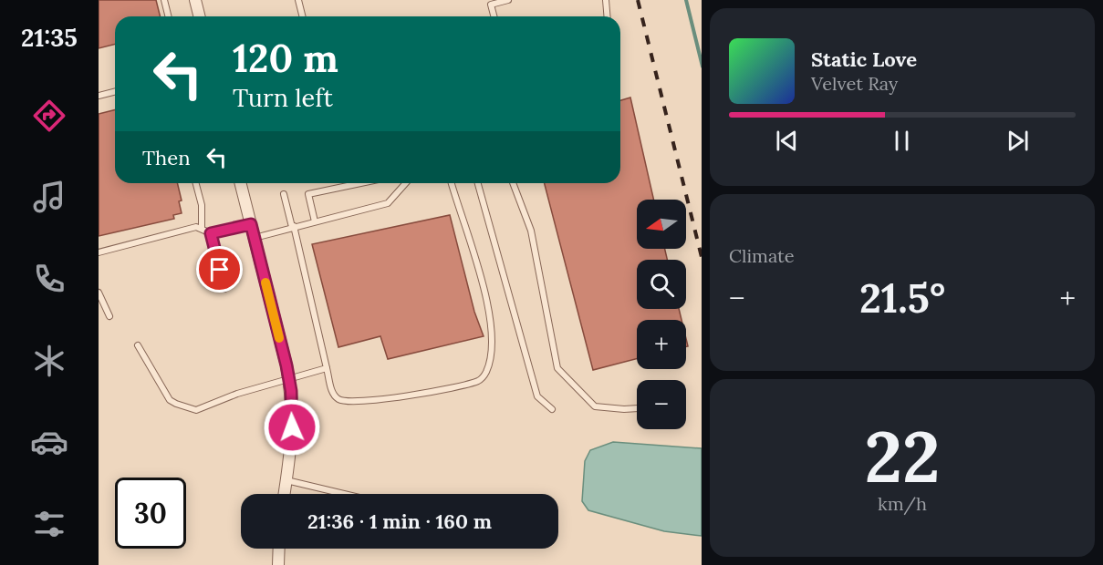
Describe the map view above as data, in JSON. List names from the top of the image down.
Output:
{
  "north": "left",
  "page": {
    "tabs": "21:35",
    "turn": ["120 m", "Turn left"],
    "song": ["Static Love", "Velvet Ray"],
    "then": "Then",
    "tile": [
      "Climate",
      ["22", "km/h"]
    ],
    "map_buttons": ["+", "−"],
    "heat": ["−", "21.5°", "+"],
    "limit": "30",
    "trip": "21:36 · 1 min · 160 m"
  }
}
